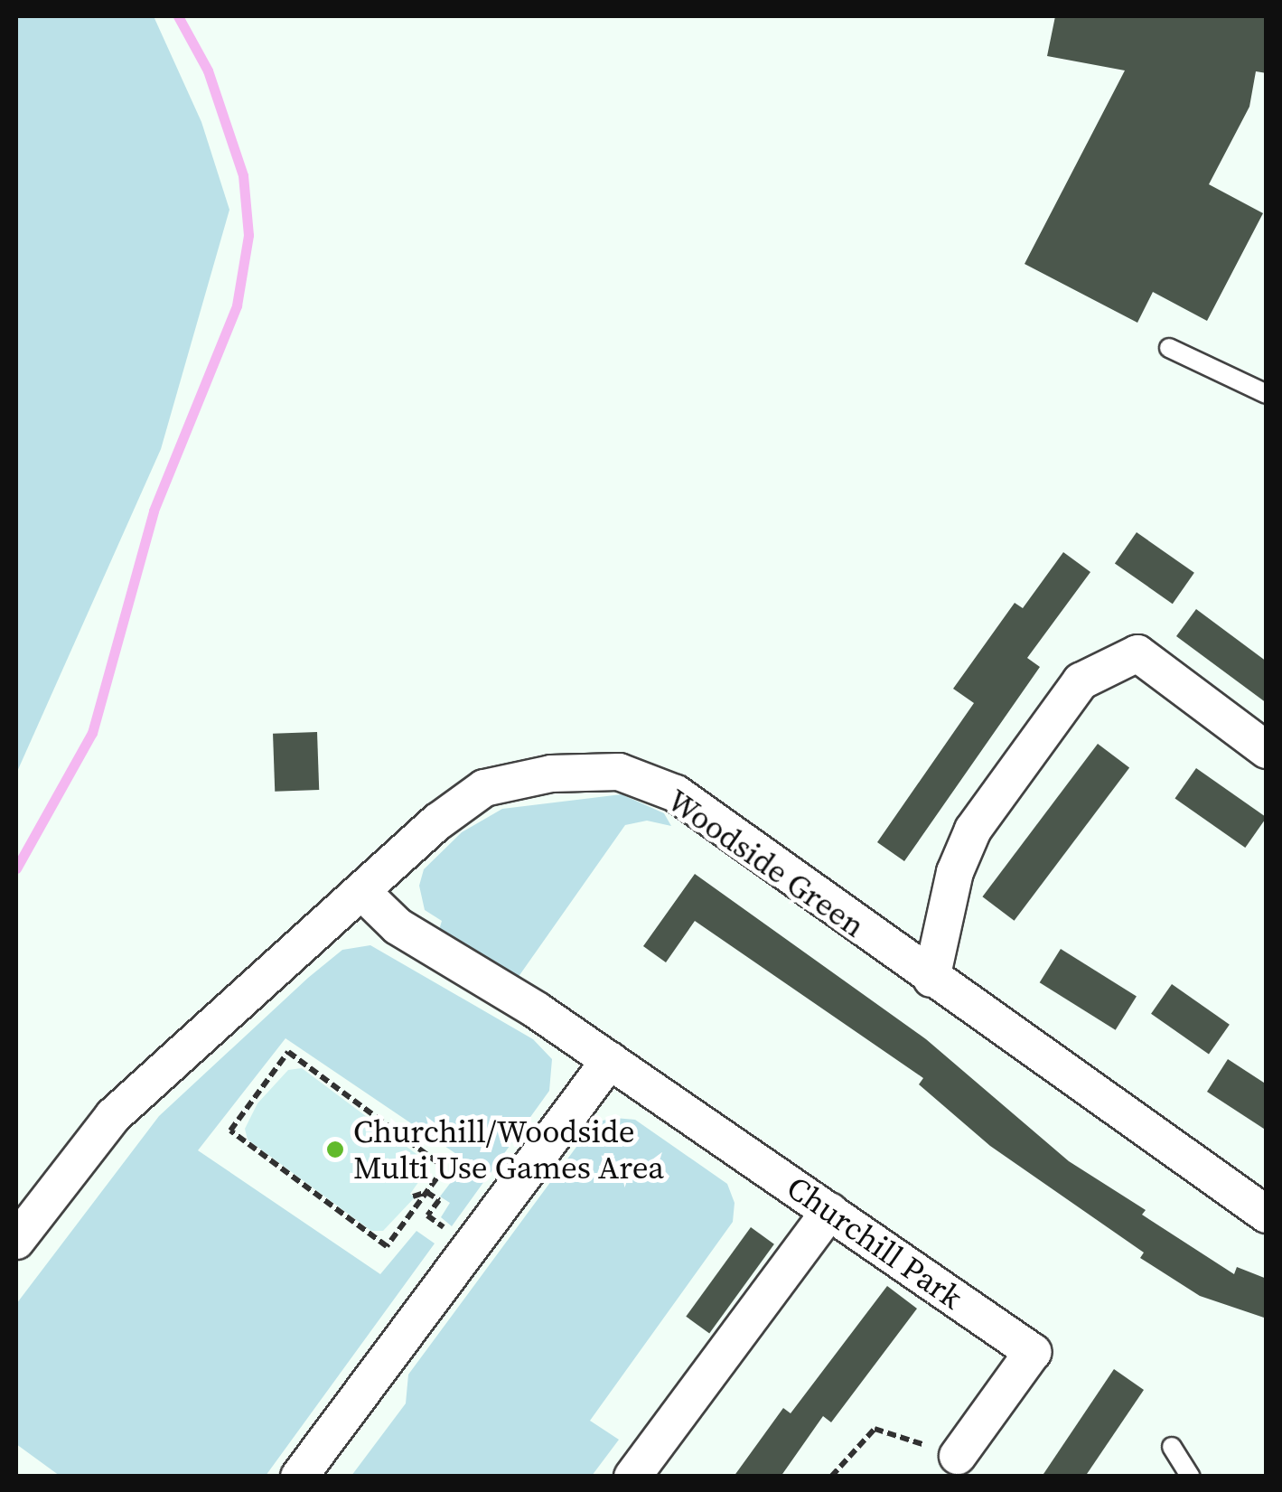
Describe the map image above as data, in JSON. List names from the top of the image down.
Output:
{
  "streets": {
    "street": ["Woodside Green", "Churchill Park"]
  },
  "crossings": [
    ["Woodside Green", "Churchill Park"]
  ],
  "places": ["Churchill/Woodside Multi Use Games Area"]
}
